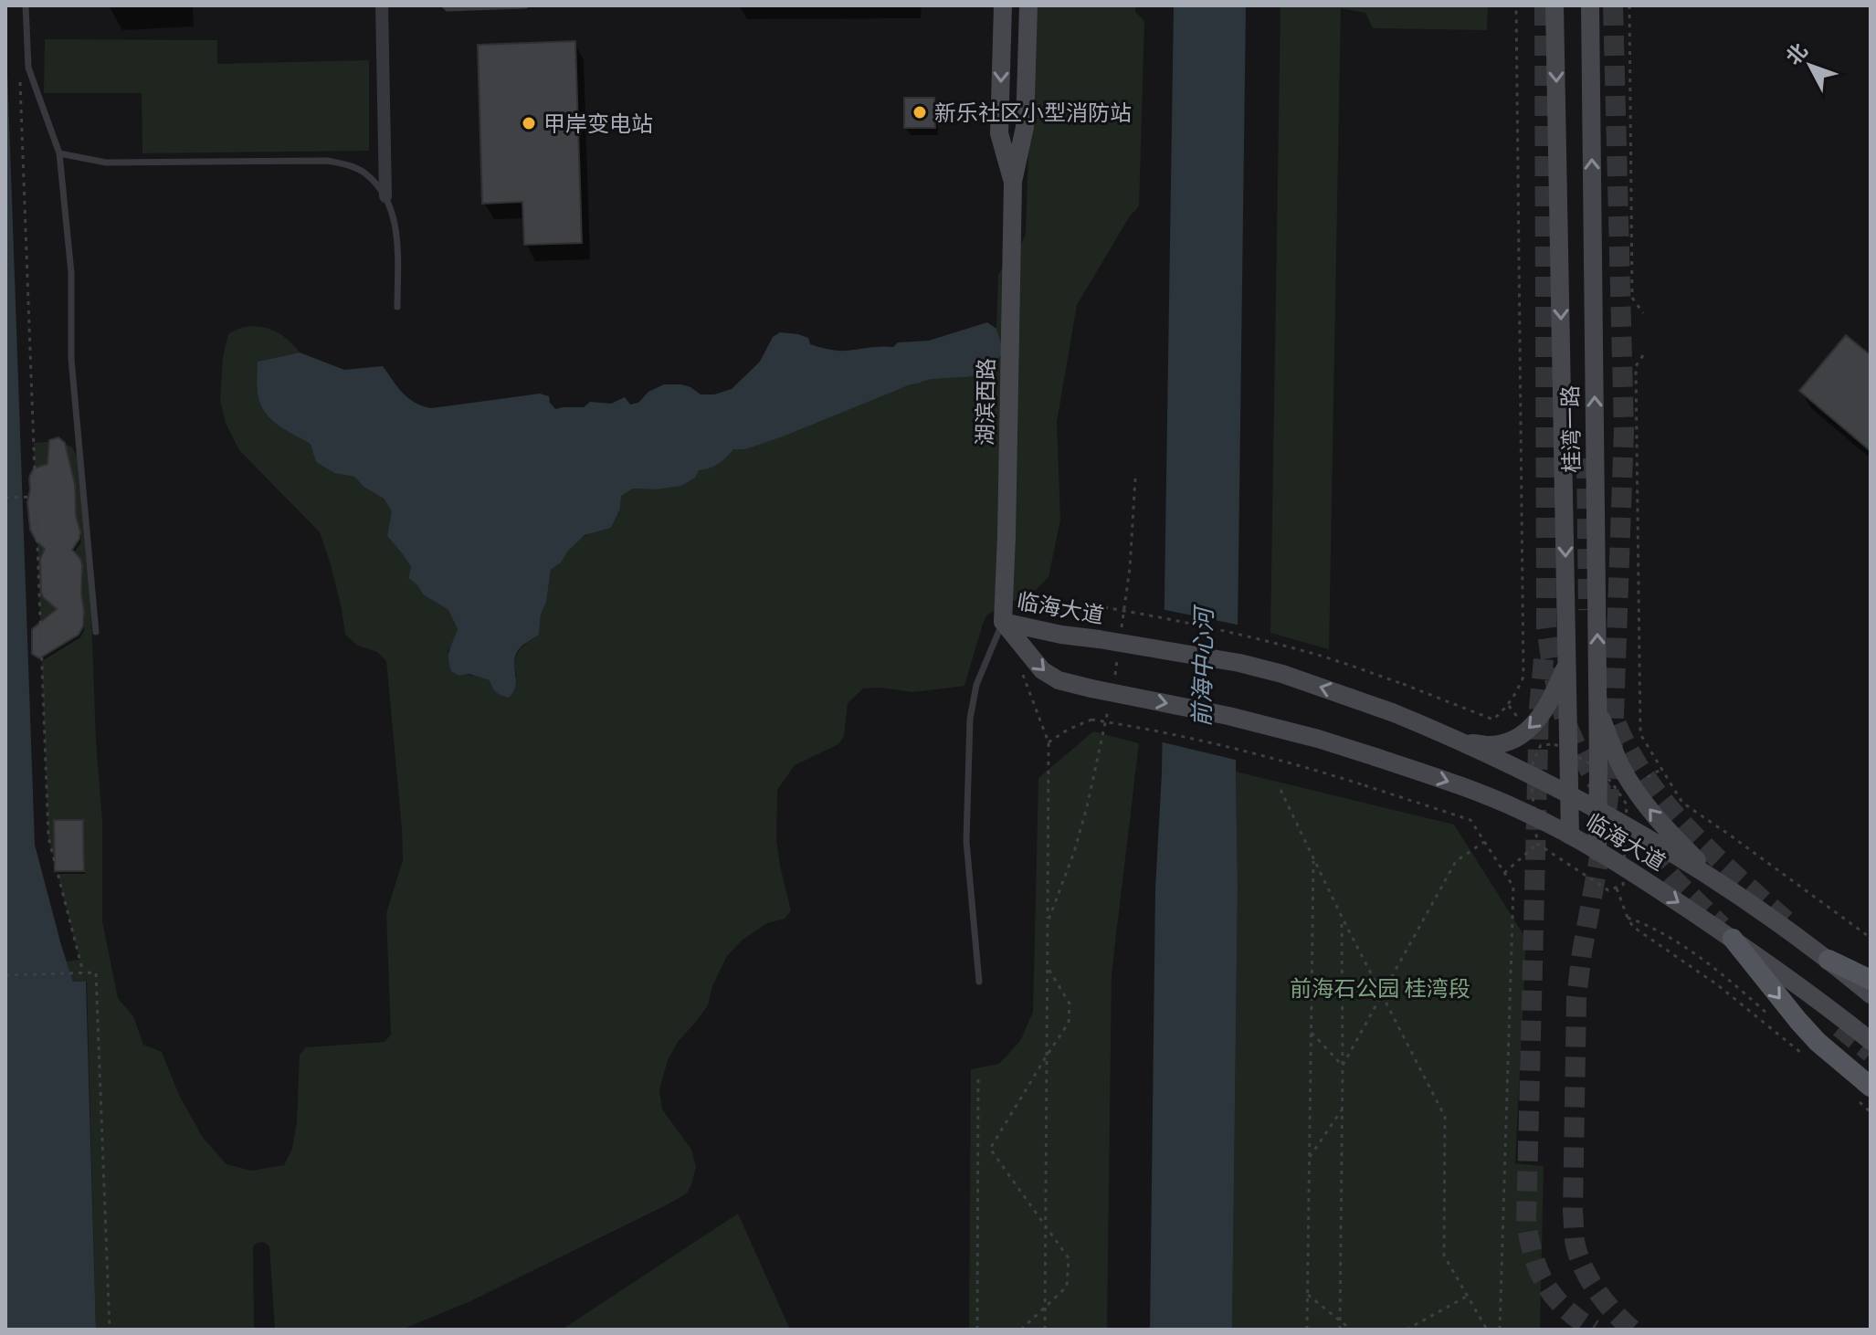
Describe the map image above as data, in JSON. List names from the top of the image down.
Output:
{
  "streets": {
    "main road": ["湖滨西路", "桂湾一路", "临海大道"]
  },
  "crossings": [
    ["湖滨西路", "临海大道"],
    ["桂湾一路", "临海大道"]
  ],
  "water": ["前海中心河"],
  "parks": ["前海石公园 桂湾段"],
  "places": ["新乐社区小型消防站", "甲岸变电站"],
  "north": "top left"
}
